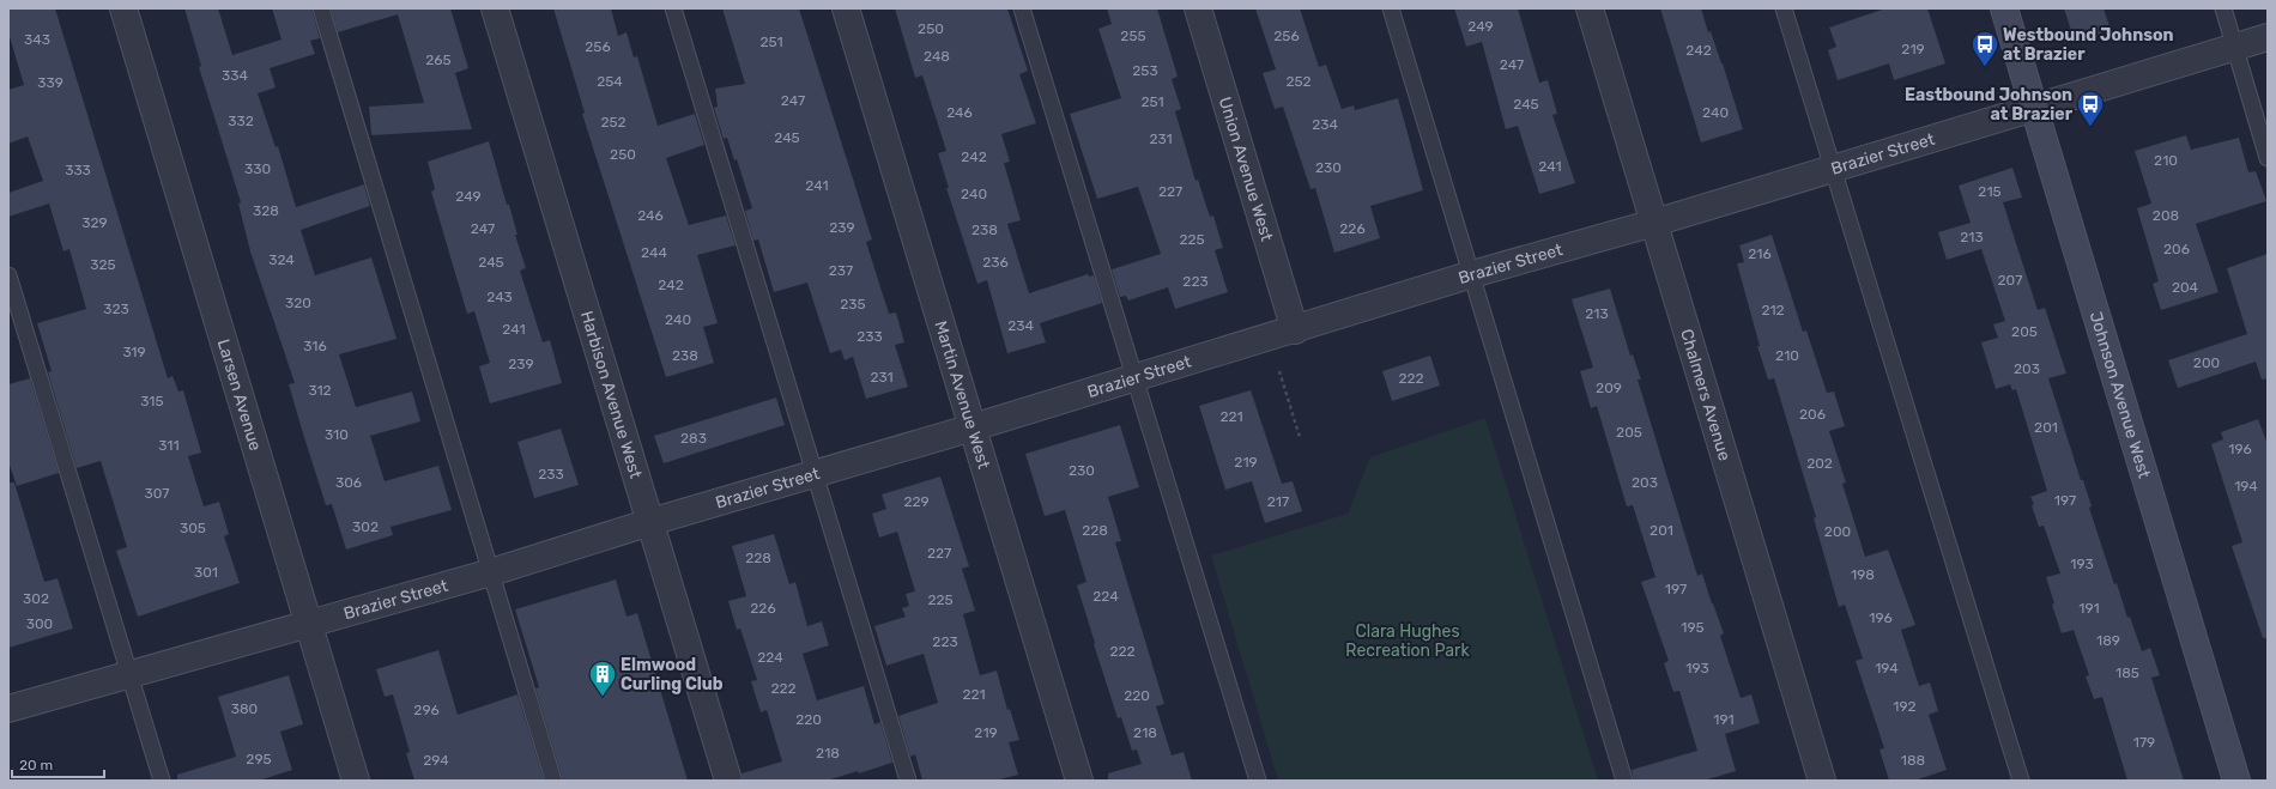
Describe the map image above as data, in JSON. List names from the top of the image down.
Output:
{
  "streets": {
    "main road": ["Johnson Avenue West"],
    "street": [
      "Brazier Street",
      "Union Avenue West",
      "Chalmers Avenue",
      "Larsen Avenue",
      "Harbison Avenue West",
      "Martin Avenue West"
    ]
  },
  "crossings": [
    ["Brazier Street", "Union Avenue West"],
    ["Brazier Street", "Chalmers Avenue"],
    ["Brazier Street", "Larsen Avenue"],
    ["Brazier Street", "Harbison Avenue West"],
    ["Brazier Street", "Martin Avenue West"],
    ["Brazier Street", "Johnson Avenue West"]
  ],
  "parks": ["Clara Hughes Recreation Park"],
  "places": {
    "bus stop": ["Westbound Johnson at Brazier", "Eastbound Johnson at Brazier"],
    "building": ["Elmwood Curling Club"]
  },
  "house_numbers": [
    "249",
    "250",
    "255",
    "256",
    "343",
    "251",
    "256",
    "219",
    "242",
    "248",
    "265",
    "247",
    "253",
    "334",
    "254",
    "252",
    "339",
    "247",
    "251",
    "245",
    "246",
    "240",
    "332",
    "252",
    "234",
    "245",
    "231",
    "250",
    "242",
    "210",
    "241",
    "230",
    "330",
    "333",
    "241",
    "227",
    "215",
    "240",
    "249",
    "328",
    "246",
    "208",
    "329",
    "239",
    "247",
    "226",
    "238",
    "213",
    "225",
    "206",
    "244",
    "216",
    "324",
    "245",
    "236",
    "325",
    "237",
    "207",
    "223",
    "242",
    "204",
    "243",
    "320",
    "235",
    "323",
    "212",
    "213",
    "240",
    "234",
    "241",
    "205",
    "233",
    "316",
    "319",
    "238",
    "210",
    "200",
    "239",
    "203",
    "231",
    "222",
    "209",
    "312",
    "315",
    "206",
    "221",
    "201",
    "205",
    "310",
    "283",
    "311",
    "196",
    "219",
    "202",
    "230",
    "233",
    "306",
    "203",
    "194",
    "307",
    "197",
    "229",
    "217",
    "302",
    "305",
    "228",
    "201",
    "200",
    "227",
    "228",
    "193",
    "301",
    "198",
    "197",
    "224",
    "302",
    "225",
    "226",
    "191",
    "196",
    "300",
    "195",
    "189",
    "223",
    "222",
    "224",
    "193",
    "194",
    "185",
    "222",
    "221",
    "220",
    "192",
    "380",
    "296",
    "220",
    "191",
    "219",
    "218",
    "179",
    "218",
    "295",
    "294",
    "188"
  ],
  "scale_bar": "20 m"
}
